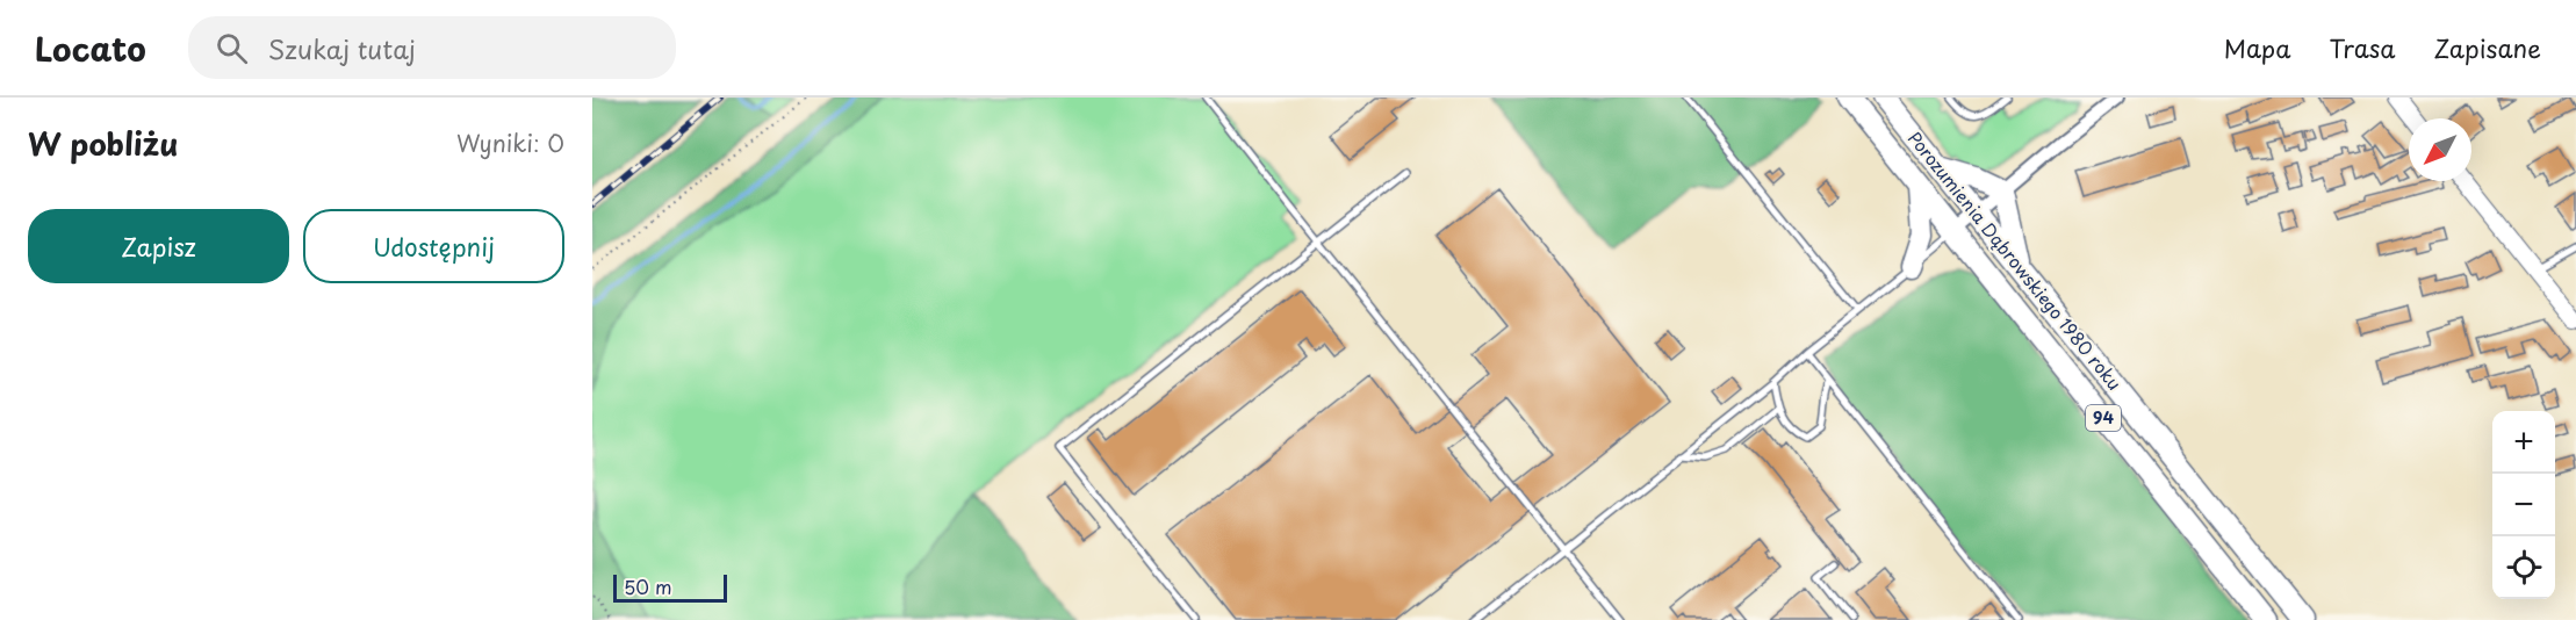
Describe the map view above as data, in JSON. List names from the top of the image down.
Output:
{
  "streets": {
    "main road": ["Porozumienia Dąbrowskiego 1980 roku", "94"]
  },
  "scale_bar": "50 m",
  "north": "bottom left",
  "page": {
    "header": "Locato",
    "search": "Szukaj tutaj",
    "nav": ["Mapa", "Trasa", "Zapisane"],
    "heading": ["W pobliżu", "Wyniki: 0"],
    "buttons": ["Zapisz", "Udostępnij"],
    "map_buttons": ["+", "−"],
    "scale": "50 m"
  }
}
